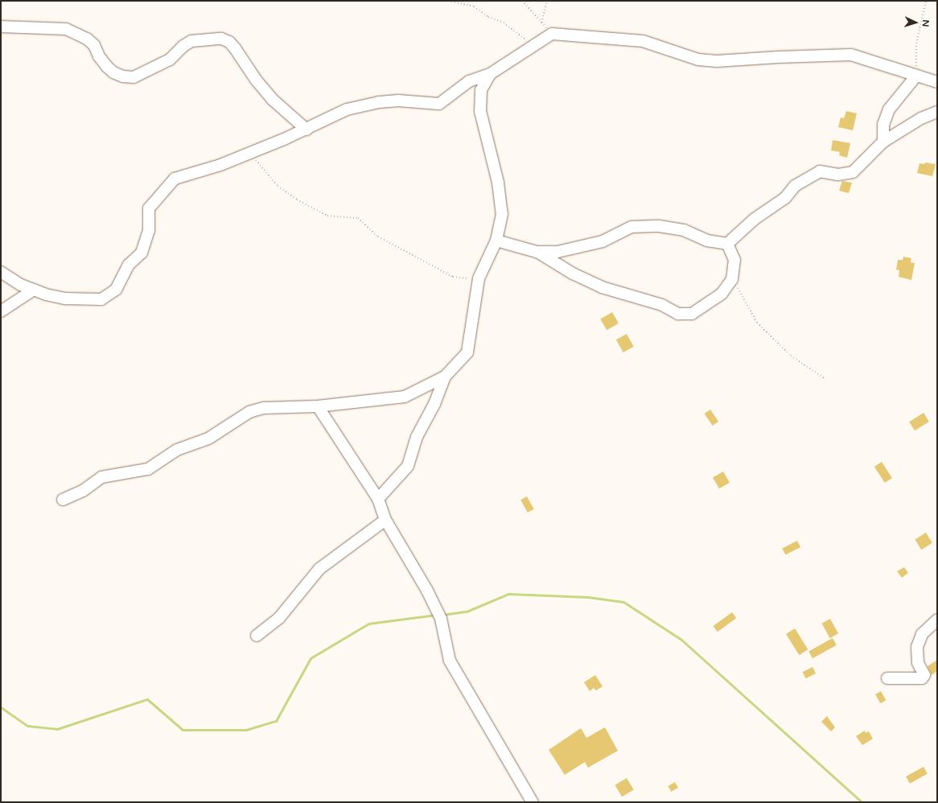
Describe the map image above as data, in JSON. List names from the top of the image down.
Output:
{
  "north": "right"
}
